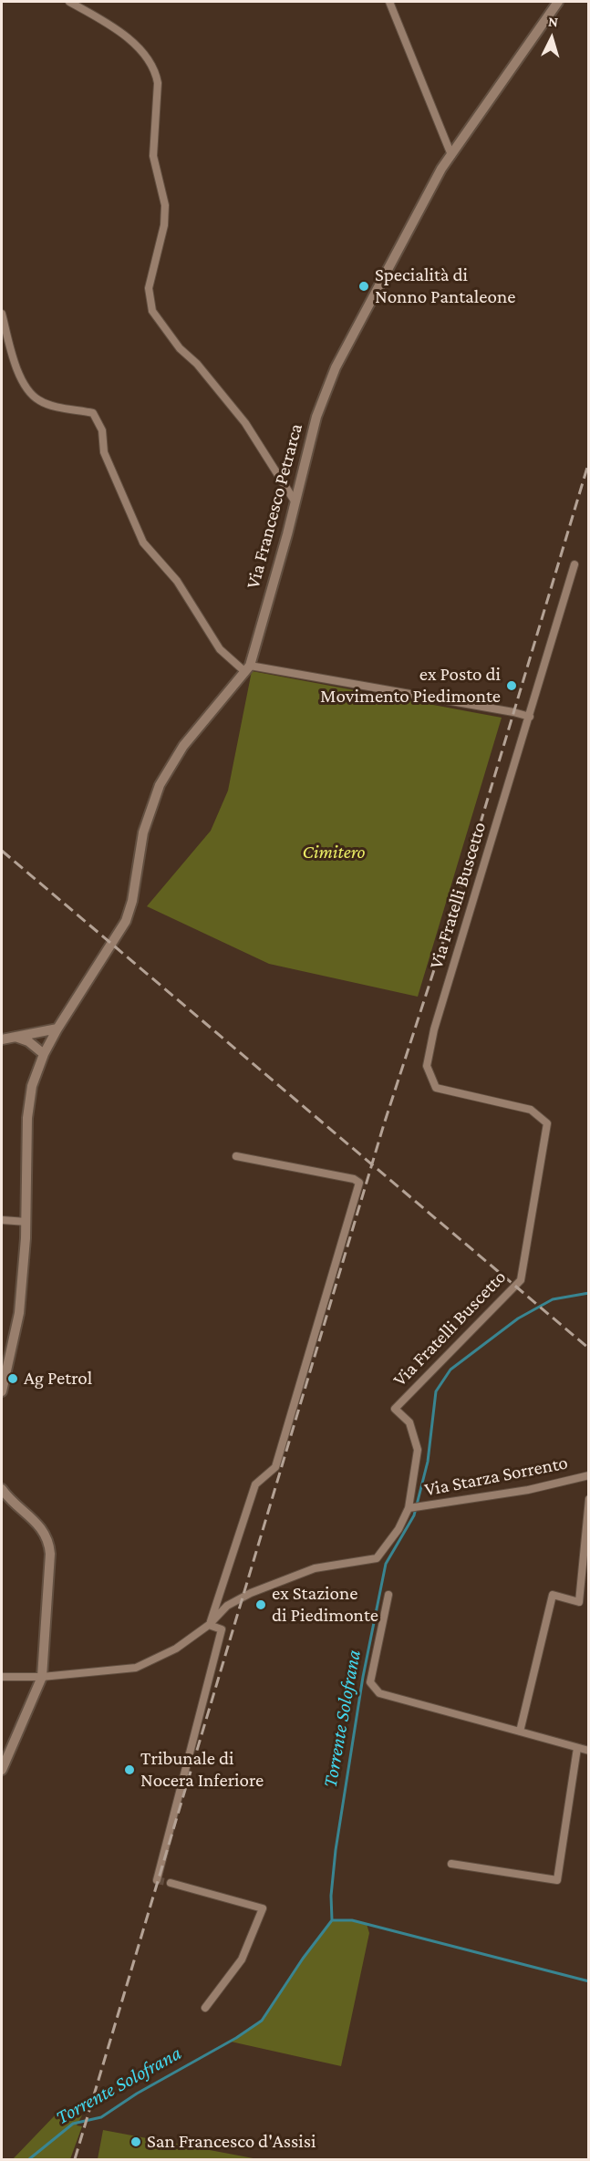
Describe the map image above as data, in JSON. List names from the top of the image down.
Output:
{
  "streets": {
    "main road": ["Via Francesco Petrarca"],
    "street": ["Via Fratelli Buscetto", "Via Starza Sorrento"]
  },
  "crossings": [
    ["Via Fratelli Buscetto", "Via Starza Sorrento"]
  ],
  "water": ["Torrente Solofrana"],
  "parks": ["Cimitero"],
  "places": [
    "Specialità di Nonno Pantaleone",
    "ex Posto di Movimento Piedimonte",
    "Ag Petrol",
    "ex Stazione di Piedimonte",
    "Tribunale di Nocera Inferiore",
    "San Francesco d'Assisi"
  ],
  "north": "top"
}
